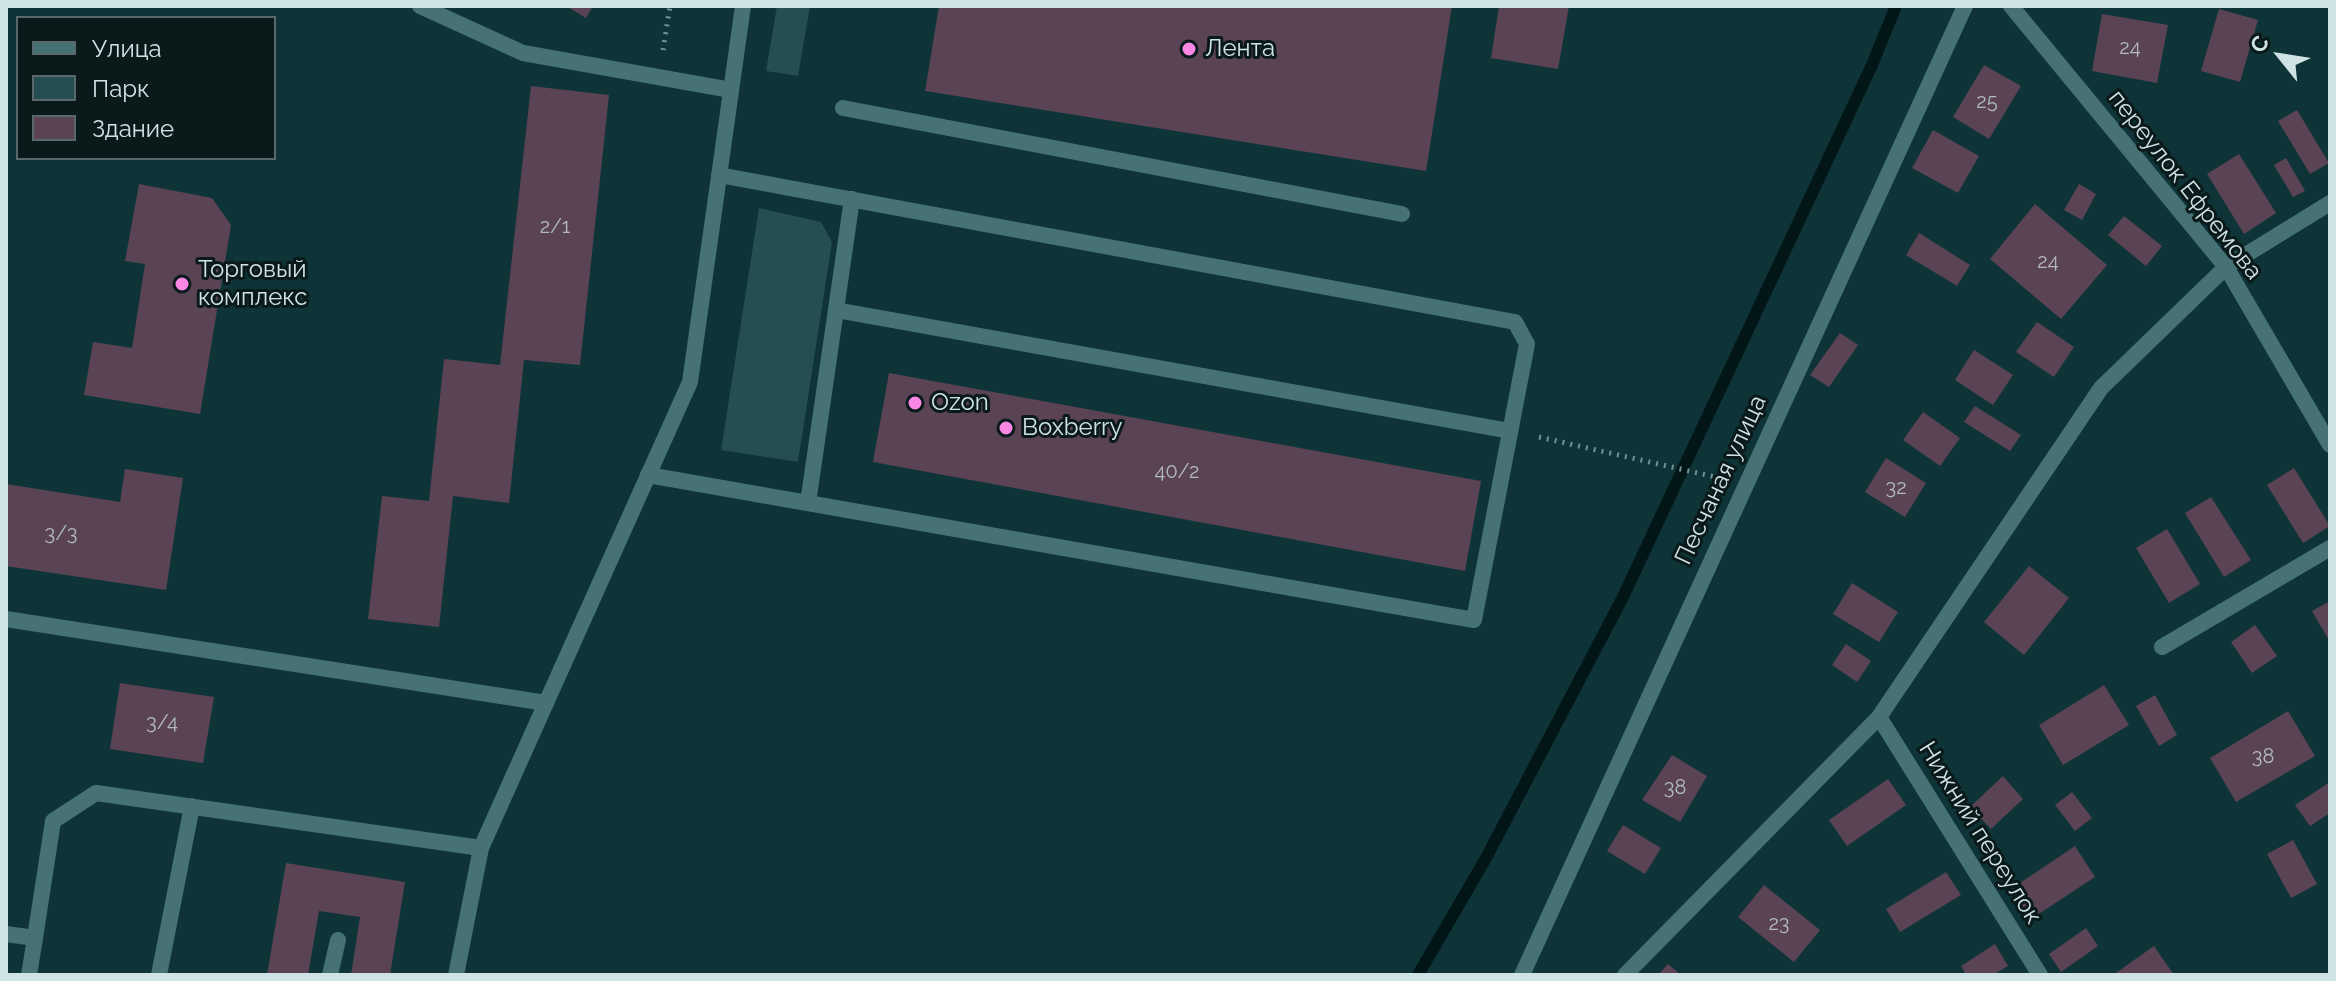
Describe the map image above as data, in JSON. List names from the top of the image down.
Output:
{
  "streets": {
    "street": ["переулок Ефремова", "Песчаная улица", "Нижний переулок"]
  },
  "places": [
    "Лента",
    "Торговый комплекс",
    "Ozon",
    "Boxberry"
  ],
  "house_numbers": [
    "24",
    "25",
    "2/1",
    "24",
    "40/2",
    "32",
    "3/3",
    "3/4",
    "38",
    "38",
    "23"
  ],
  "legend": ["Улица", "Парк", "Здание"],
  "north": "top left"
}
